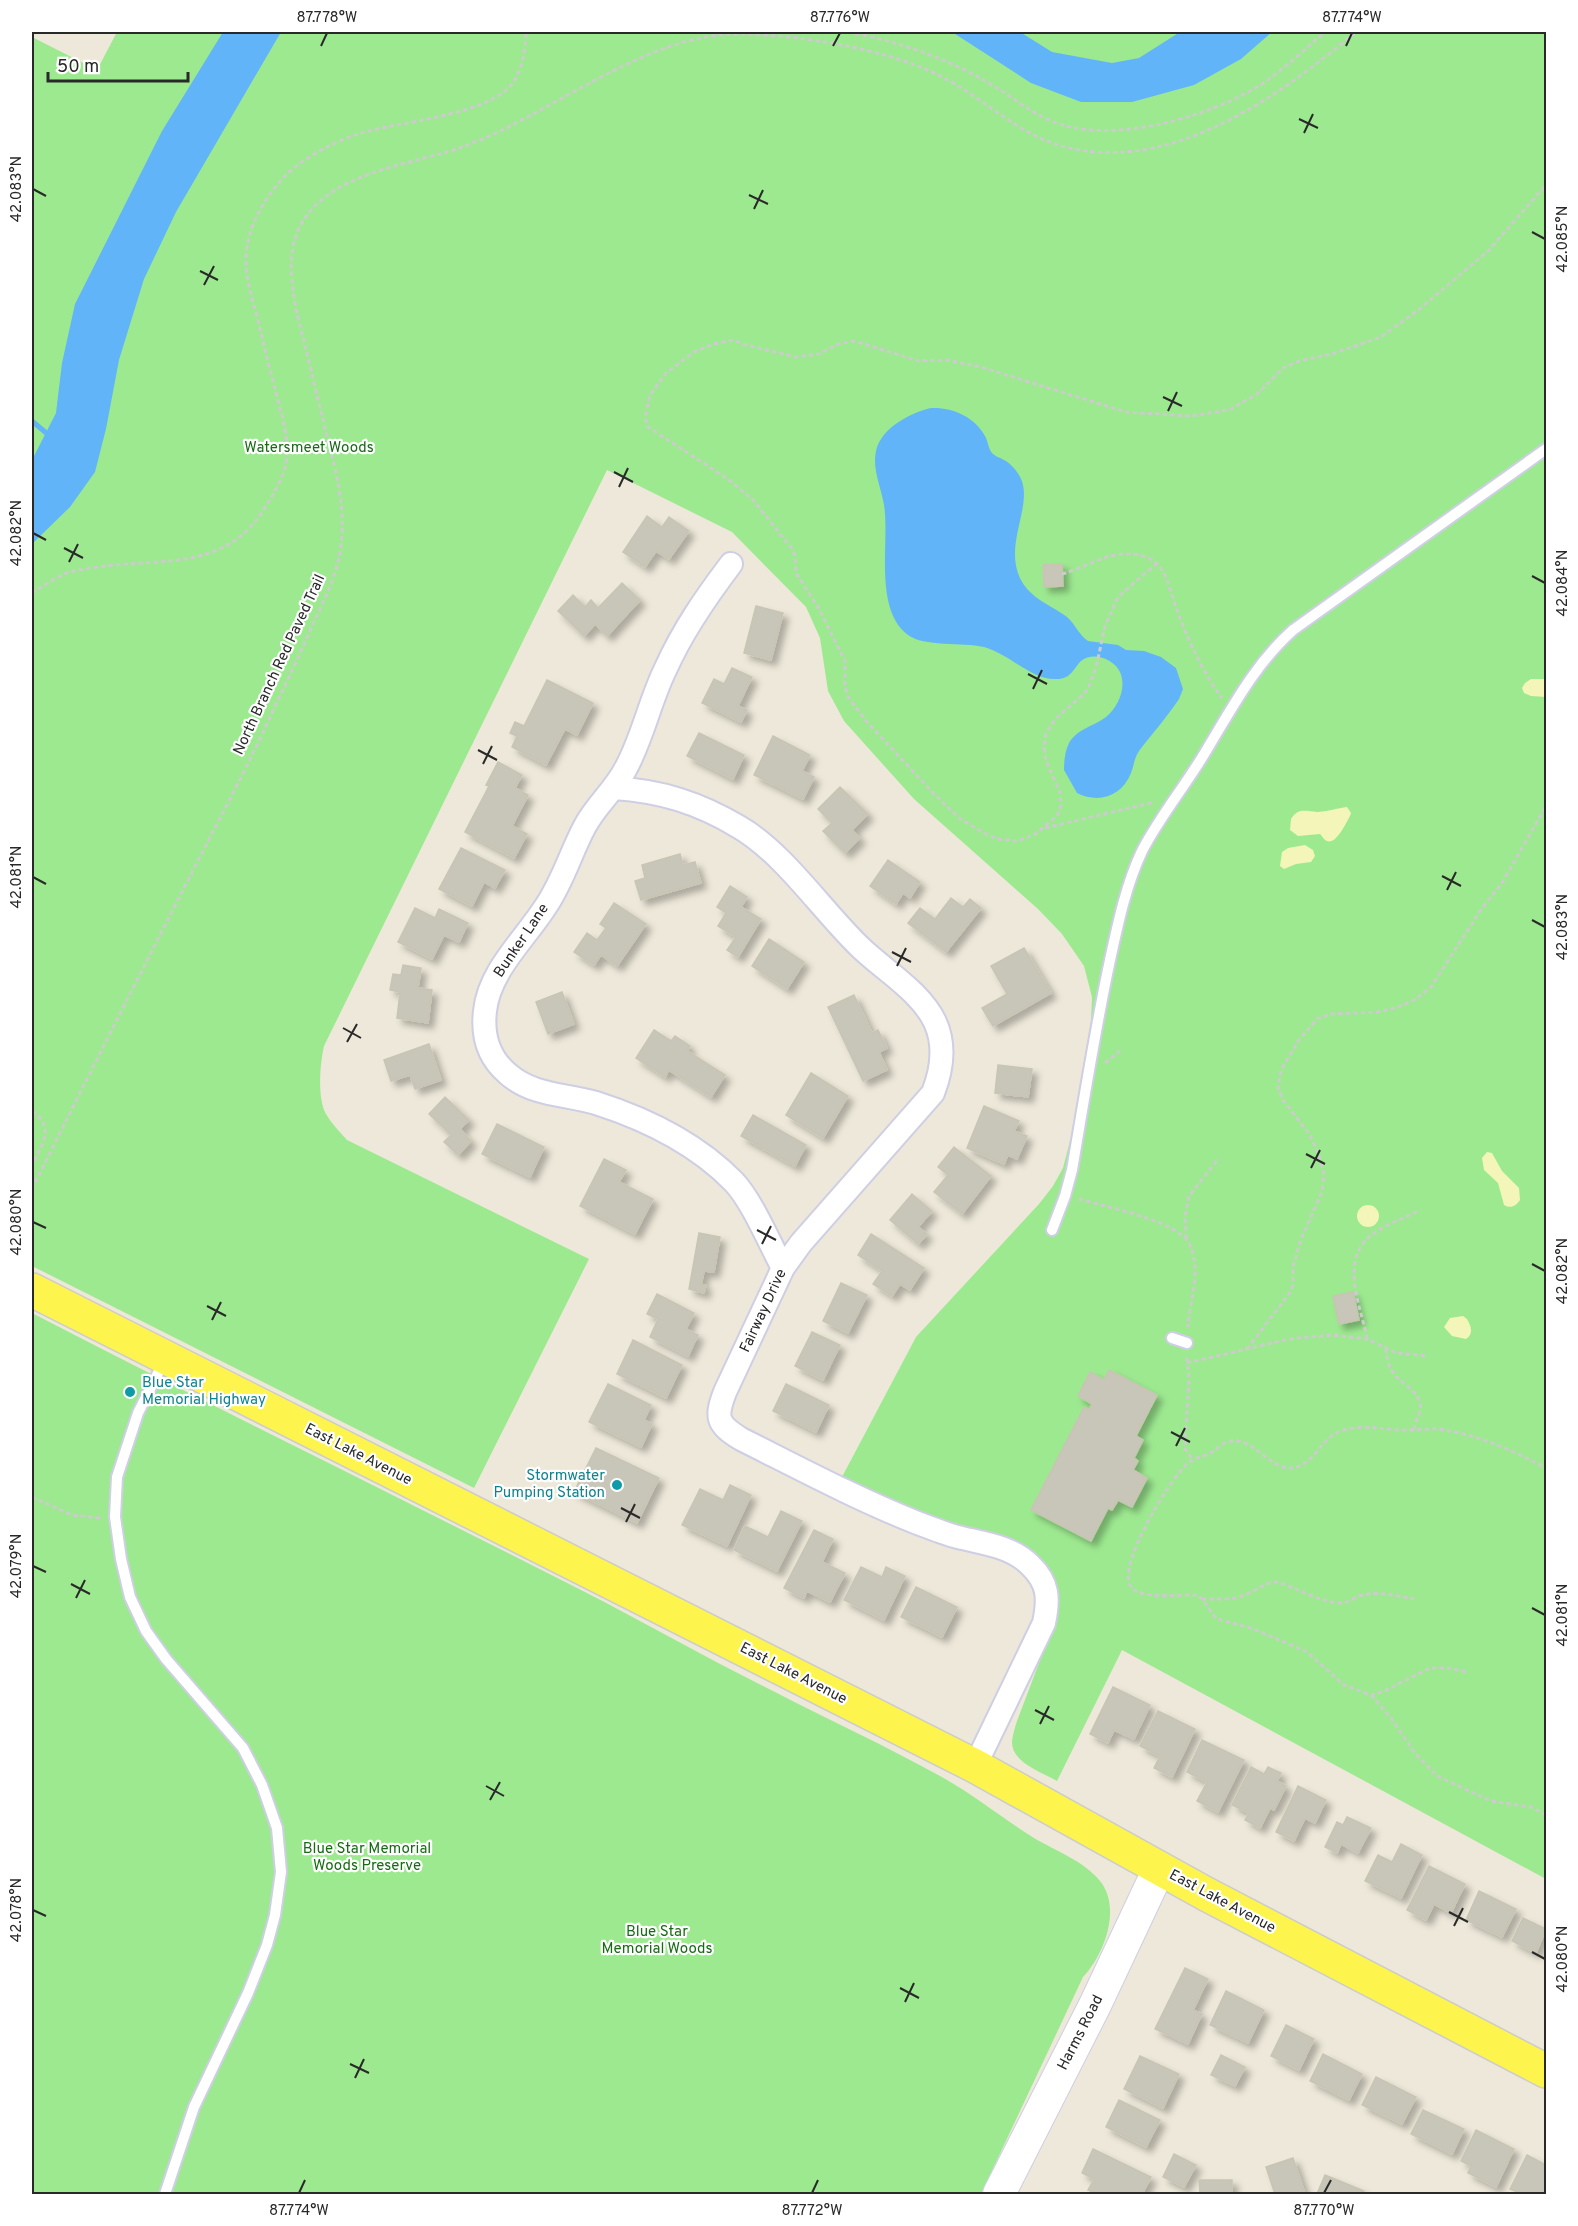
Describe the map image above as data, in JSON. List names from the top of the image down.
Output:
{
  "streets": {
    "main road": ["East Lake Avenue", "Harms Road"],
    "street": ["Bunker Lane", "Fairway Drive"],
    "path": ["North Branch Red Paved Trail"]
  },
  "crossings": [
    ["Bunker Lane", "Fairway Drive"],
    ["Fairway Drive", "East Lake Avenue"],
    ["East Lake Avenue", "Harms Road"]
  ],
  "parks": ["Watersmeet Woods", "Blue Star Memorial Woods Preserve", "Blue Star Memorial Woods"],
  "places": ["Blue Star Memorial Highway", "Stormwater Pumping Station"],
  "scale_bar": "50 m",
  "coordinates": [
    "87.778°W",
    "87.776°W",
    "87.774°W",
    "42.083°N",
    "42.085°N",
    "42.082°N",
    "42.084°N",
    "42.081°N",
    "42.080°N",
    "42.079°N",
    "42.078°N",
    "87.772°W",
    "87.770°W"
  ]
}
